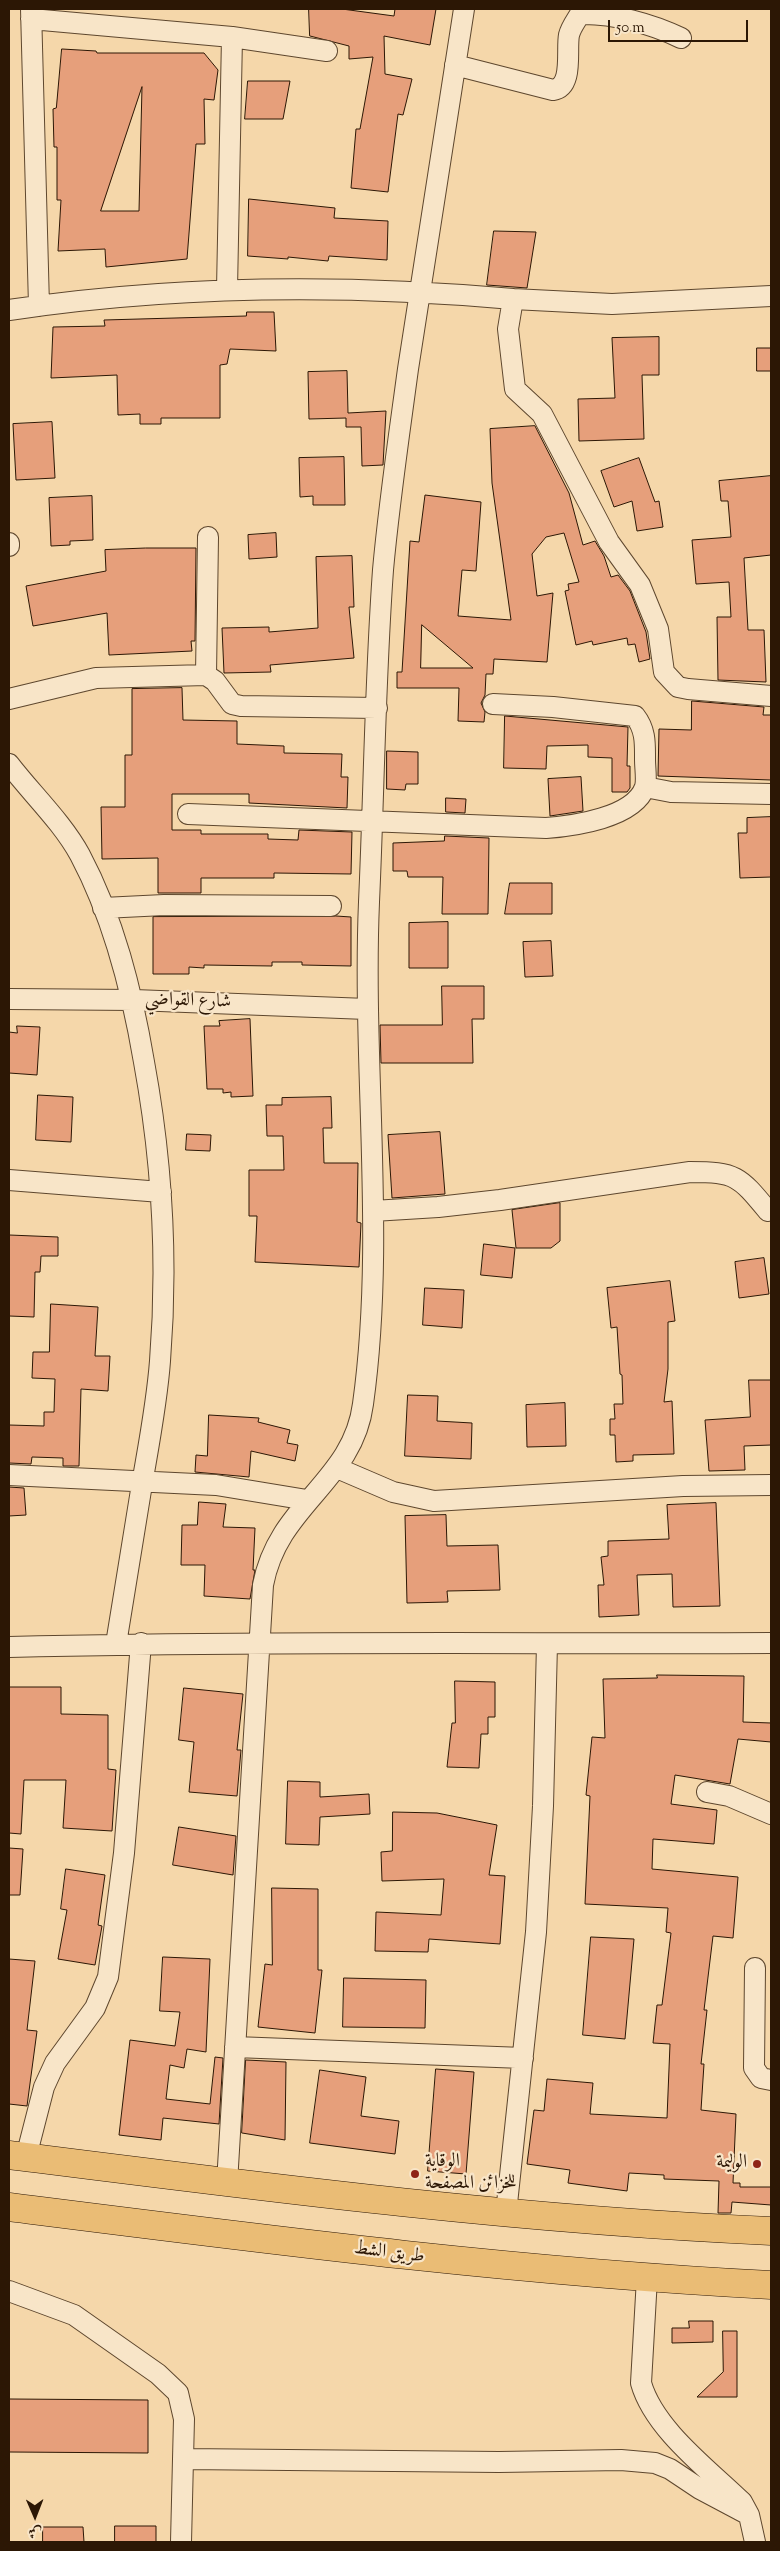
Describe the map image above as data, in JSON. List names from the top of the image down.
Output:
{
  "streets": {
    "highway": ["طريق الشط"],
    "street": ["شارع القواضي"]
  },
  "places": ["الوليمة", "الوقاية للخزائن المصفحة"],
  "scale_bar": "50 m",
  "north": "bottom"
}
